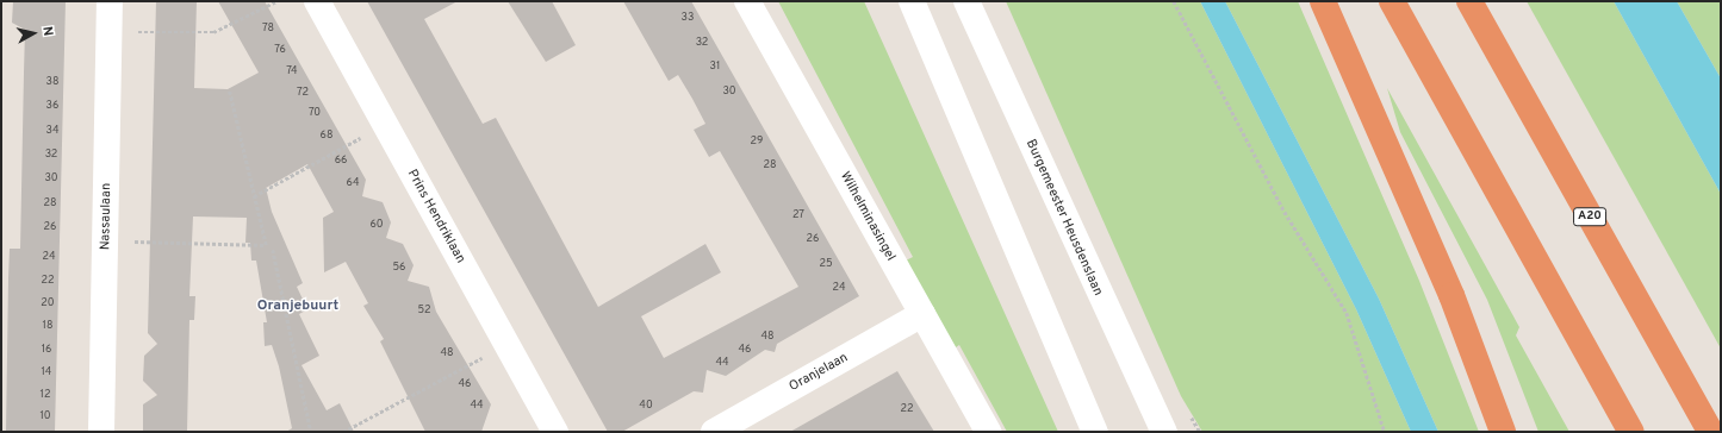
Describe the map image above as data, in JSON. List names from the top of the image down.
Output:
{
  "streets": {
    "highway": ["A20"],
    "street": [
      "Nassaulaan",
      "Prins Hendriklaan",
      "Wilhelminasingel",
      "Burgemeester Heusdenslaan",
      "Oranjelaan"
    ]
  },
  "crossings": [
    ["Wilhelminasingel", "Oranjelaan"]
  ],
  "districts": ["Oranjebuurt"],
  "house_numbers": [
    "33",
    "78",
    "32",
    "76",
    "31",
    "74",
    "38",
    "30",
    "72",
    "36",
    "70",
    "34",
    "68",
    "29",
    "32",
    "66",
    "28",
    "30",
    "64",
    "28",
    "27",
    "60",
    "26",
    "26",
    "24",
    "25",
    "56",
    "22",
    "24",
    "20",
    "52",
    "18",
    "48",
    "16",
    "46",
    "48",
    "44",
    "14",
    "46",
    "12",
    "44",
    "40",
    "22",
    "10"
  ],
  "north": "right"
}
